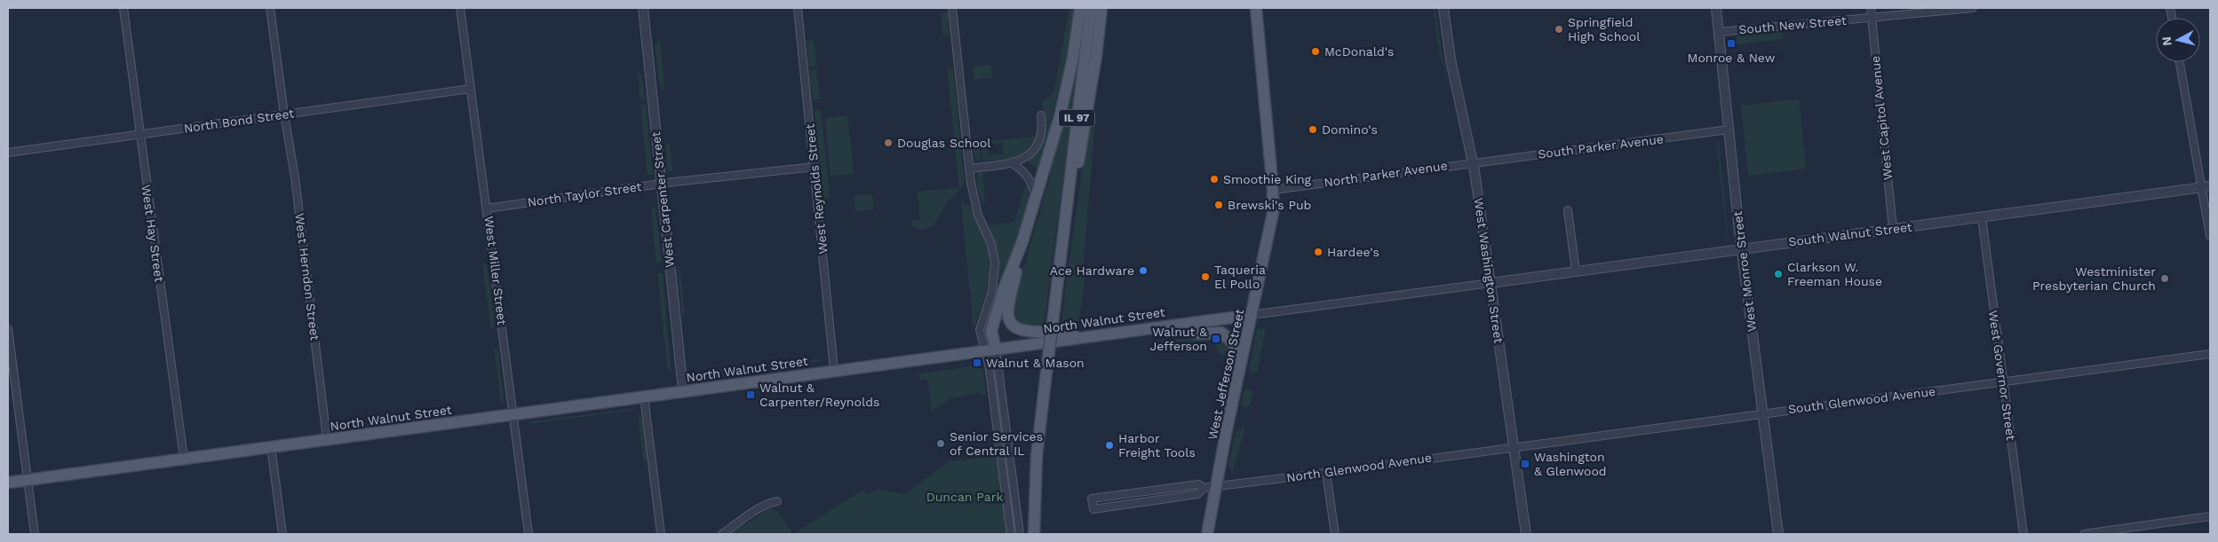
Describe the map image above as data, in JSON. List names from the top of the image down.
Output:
{
  "streets": {
    "main road": ["IL 97", "North Walnut Street", "West Jefferson Street"],
    "street": [
      "South New Street",
      "West Capitol Avenue",
      "North Bond Street",
      "South Parker Avenue",
      "North Parker Avenue",
      "West Reynolds Street",
      "North Taylor Street",
      "West Carpenter Street",
      "West Hay Street",
      "South Walnut Street",
      "West Miller Street",
      "West Washington Street",
      "West Monroe Street",
      "West Herndon Street",
      "West Governor Street",
      "South Glenwood Avenue",
      "North Glenwood Avenue"
    ]
  },
  "crossings": [
    ["South New Street", "West Capitol Avenue"],
    ["South New Street", "West Monroe Street"],
    ["West Capitol Avenue", "South Walnut Street"],
    ["North Bond Street", "West Hay Street"],
    ["North Bond Street", "West Miller Street"],
    ["North Bond Street", "West Herndon Street"],
    ["South Parker Avenue", "North Parker Avenue"],
    ["South Parker Avenue", "West Washington Street"],
    ["South Parker Avenue", "West Monroe Street"],
    ["North Parker Avenue", "West Washington Street"],
    ["North Parker Avenue", "West Jefferson Street"],
    ["West Reynolds Street", "North Taylor Street"],
    ["West Reynolds Street", "North Walnut Street"],
    ["North Taylor Street", "West Carpenter Street"],
    ["North Taylor Street", "West Miller Street"],
    ["West Carpenter Street", "North Walnut Street"],
    ["West Hay Street", "North Walnut Street"],
    ["South Walnut Street", "West Washington Street"],
    ["South Walnut Street", "West Monroe Street"],
    ["South Walnut Street", "North Walnut Street"],
    ["South Walnut Street", "West Governor Street"],
    ["West Miller Street", "North Walnut Street"],
    ["West Washington Street", "North Walnut Street"],
    ["West Washington Street", "South Glenwood Avenue"],
    ["West Washington Street", "North Glenwood Avenue"],
    ["West Monroe Street", "South Glenwood Avenue"],
    ["West Herndon Street", "North Walnut Street"],
    ["North Walnut Street", "West Jefferson Street"],
    ["West Jefferson Street", "North Glenwood Avenue"],
    ["West Governor Street", "South Glenwood Avenue"],
    ["South Glenwood Avenue", "North Glenwood Avenue"]
  ],
  "parks": ["Duncan Park"],
  "places": {
    "other": [
      "Springfield High School",
      "McDonald's",
      "Domino's",
      "Douglas School",
      "Smoothie King",
      "Brewski's Pub",
      "Hardee's",
      "Ace Hardware",
      "Clarkson W. Freeman House",
      "Taqueria El Pollo",
      "Westminister Presbyterian Church",
      "Senior Services of Central IL",
      "Harbor Freight Tools"
    ],
    "transit": [
      "Monroe & New",
      "Walnut & Jefferson",
      "Walnut & Mason",
      "Walnut & Carpenter/Reynolds",
      "Washington & Glenwood"
    ]
  },
  "north": "left"
}
